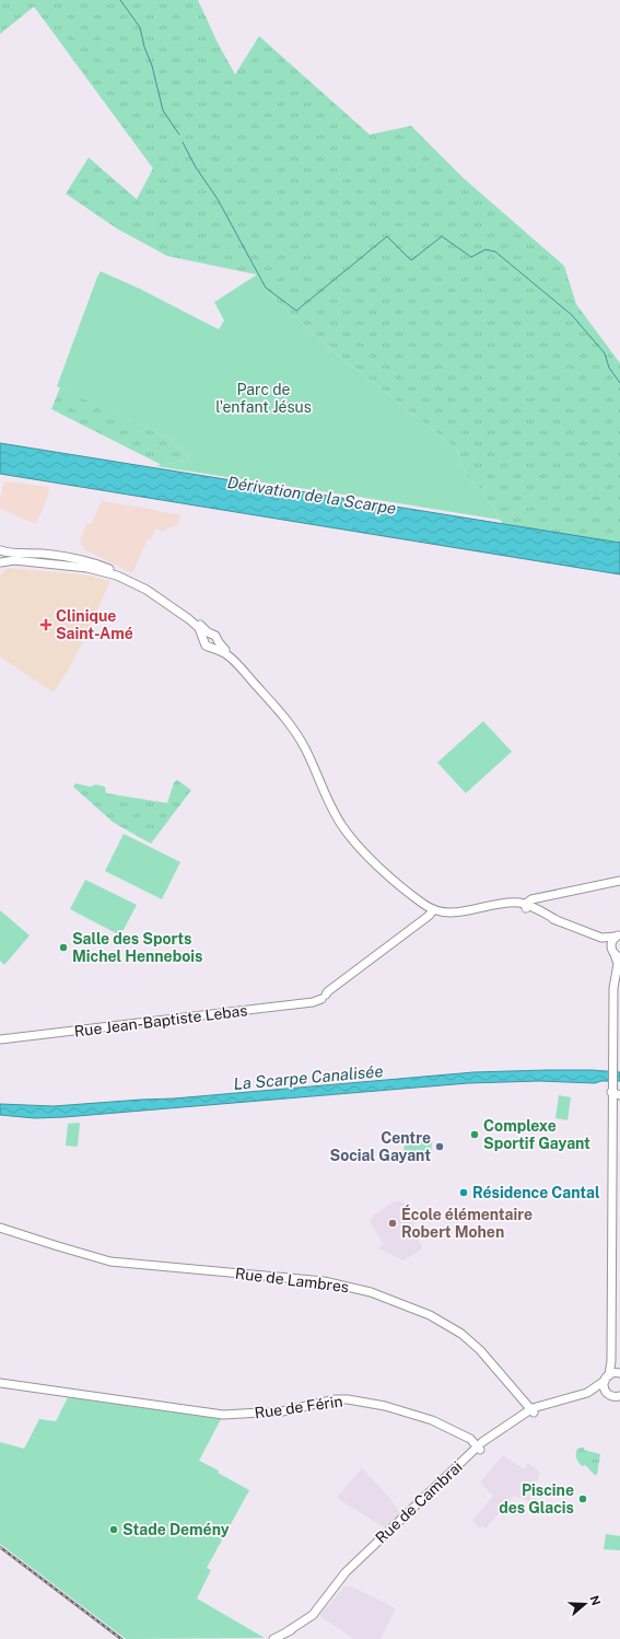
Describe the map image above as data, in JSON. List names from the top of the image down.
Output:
{
  "streets": {
    "main road": [
      "Rue Jean-Baptiste Lebas",
      "Rue de Lambres",
      "Rue de Férin",
      "Rue de Cambrai"
    ]
  },
  "crossings": [
    ["Rue de Lambres", "Rue de Cambrai"],
    ["Rue de Férin", "Rue de Cambrai"]
  ],
  "water": ["Dérivation de la Scarpe", "La Scarpe Canalisée"],
  "parks": ["Parc de l'enfant Jésus"],
  "places": {
    "health": ["Clinique Saint-Amé"],
    "other": [
      "Salle des Sports Michel Hennebois",
      "Complexe Sportif Gayant",
      "Centre Social Gayant",
      "Résidence Cantal",
      "École élémentaire Robert Mohen",
      "Piscine des Glacis",
      "Stade Demény"
    ]
  },
  "north": "right"
}
